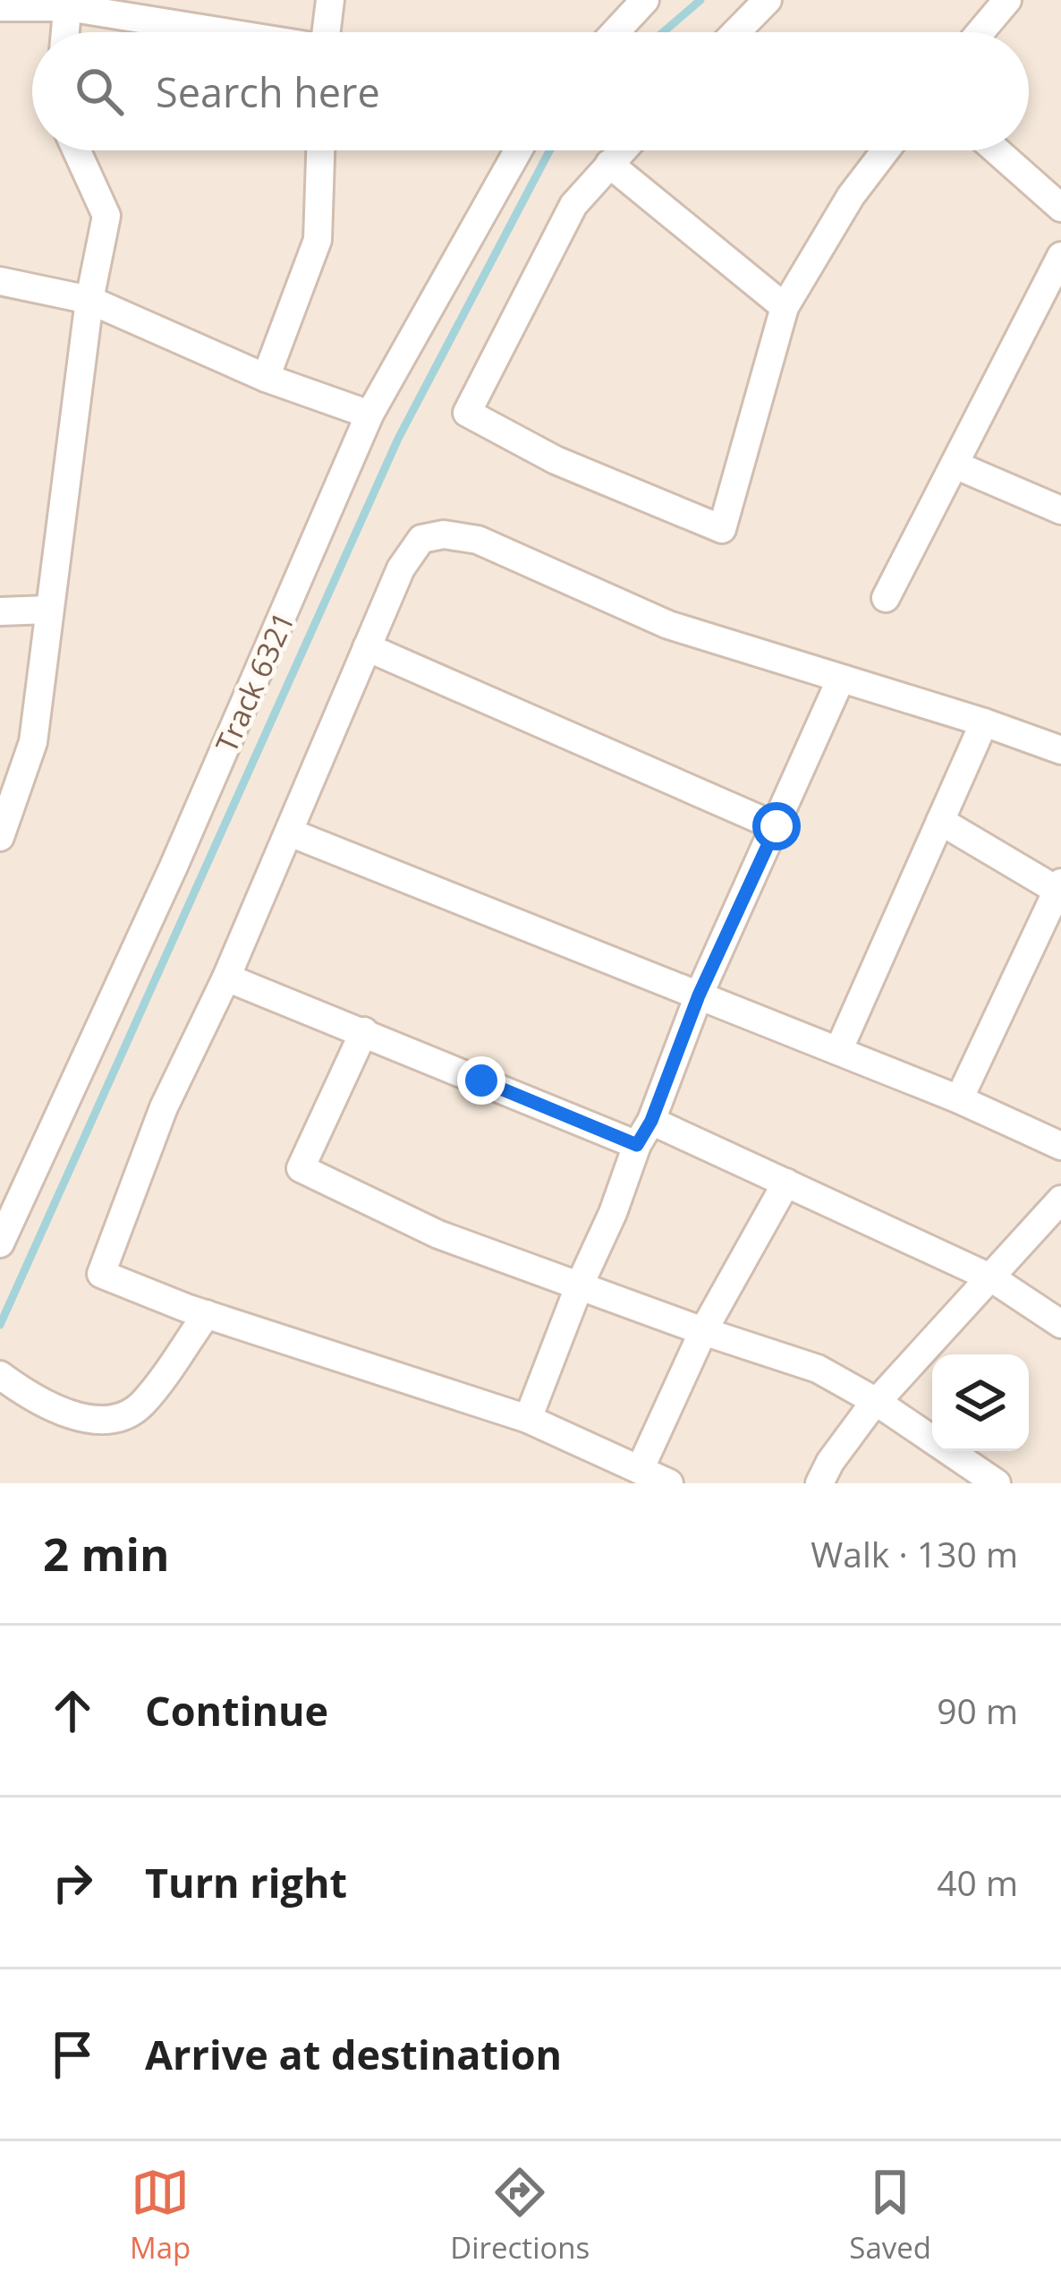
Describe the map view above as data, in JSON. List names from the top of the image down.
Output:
{
  "streets": {
    "street": ["Track 6321"]
  },
  "page": {
    "search": "Search here",
    "heading": ["2 min", "Walk · 130 m"],
    "list": [
      ["Continue", "90 m"],
      ["Turn right", "40 m"],
      "Arrive at destination"
    ],
    "nav": ["Map", "Directions", "Saved"]
  }
}
